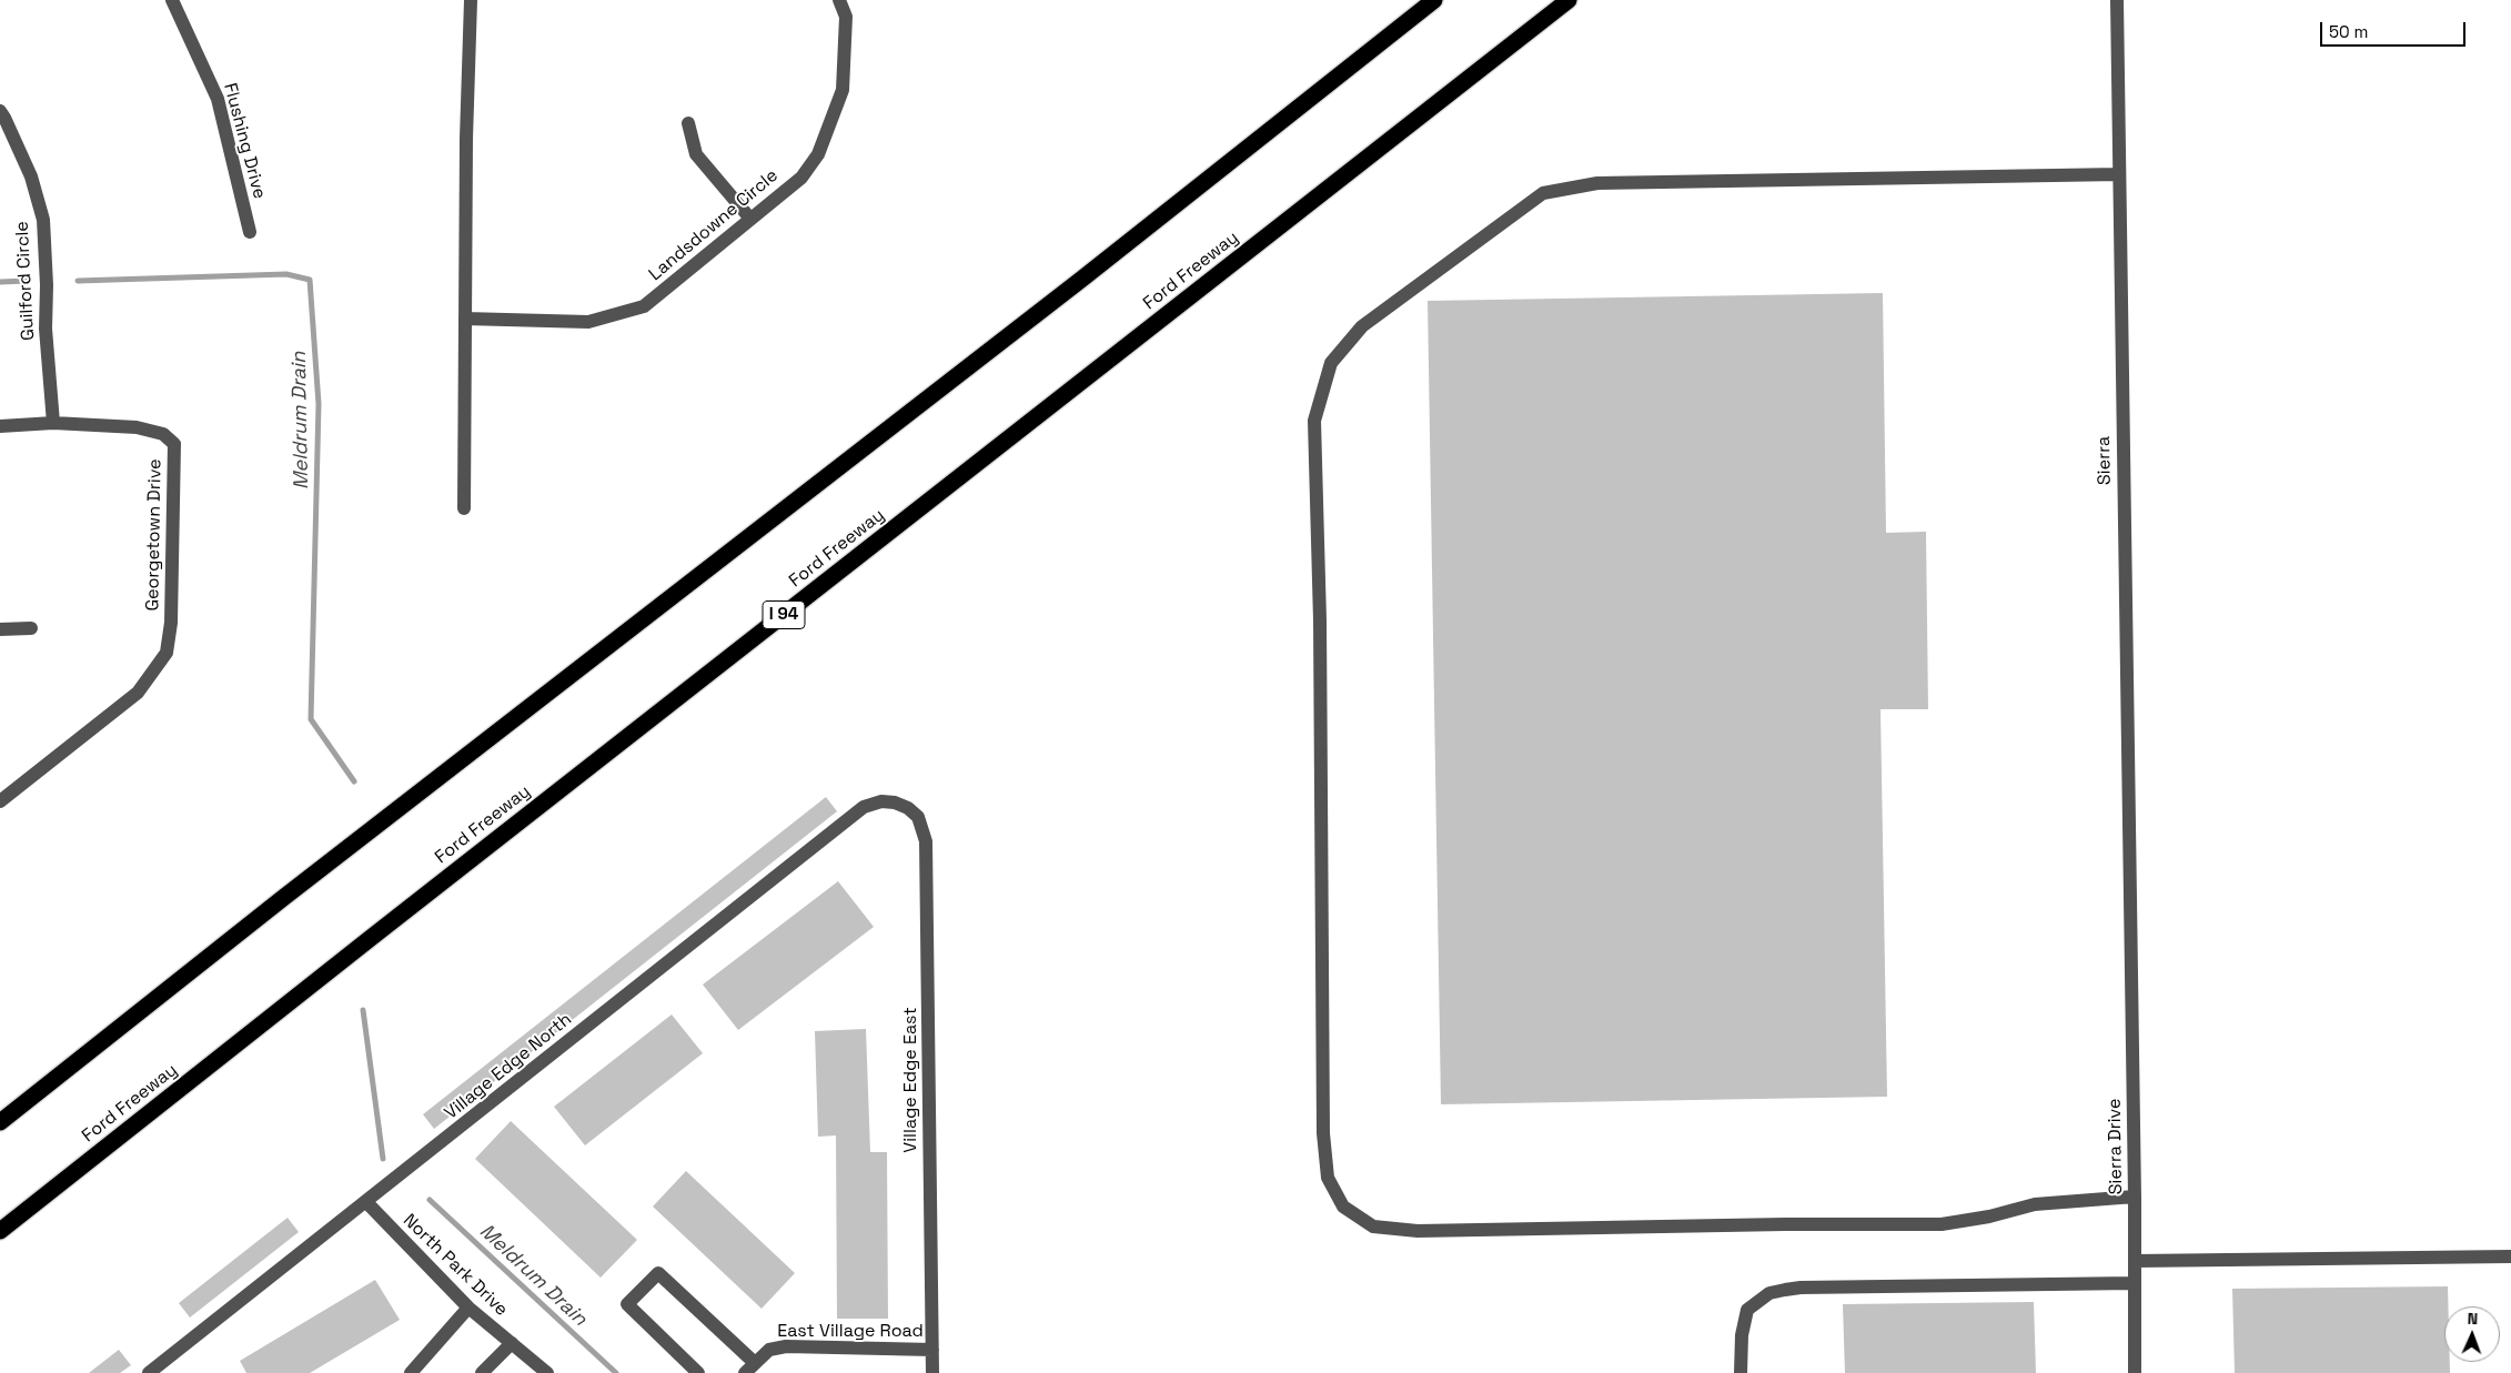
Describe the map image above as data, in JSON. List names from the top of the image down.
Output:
{
  "streets": {
    "highway": ["Ford Freeway", "I 94"],
    "street": [
      "Flushing Drive",
      "Landsdowne Circle",
      "Guilford Circle",
      "Sierra",
      "Georgetown Drive",
      "Village Edge North",
      "Village Edge East",
      "Sierra Drive",
      "North Park Drive",
      "East Village Road"
    ]
  },
  "crossings": [
    ["Guilford Circle", "Georgetown Drive"],
    ["Sierra", "Sierra Drive"],
    ["Village Edge North", "Village Edge East"],
    ["Village Edge North", "North Park Drive"],
    ["Village Edge East", "East Village Road"]
  ],
  "water": ["Meldrum Drain"],
  "scale_bar": "50 m",
  "north": "top"
}
